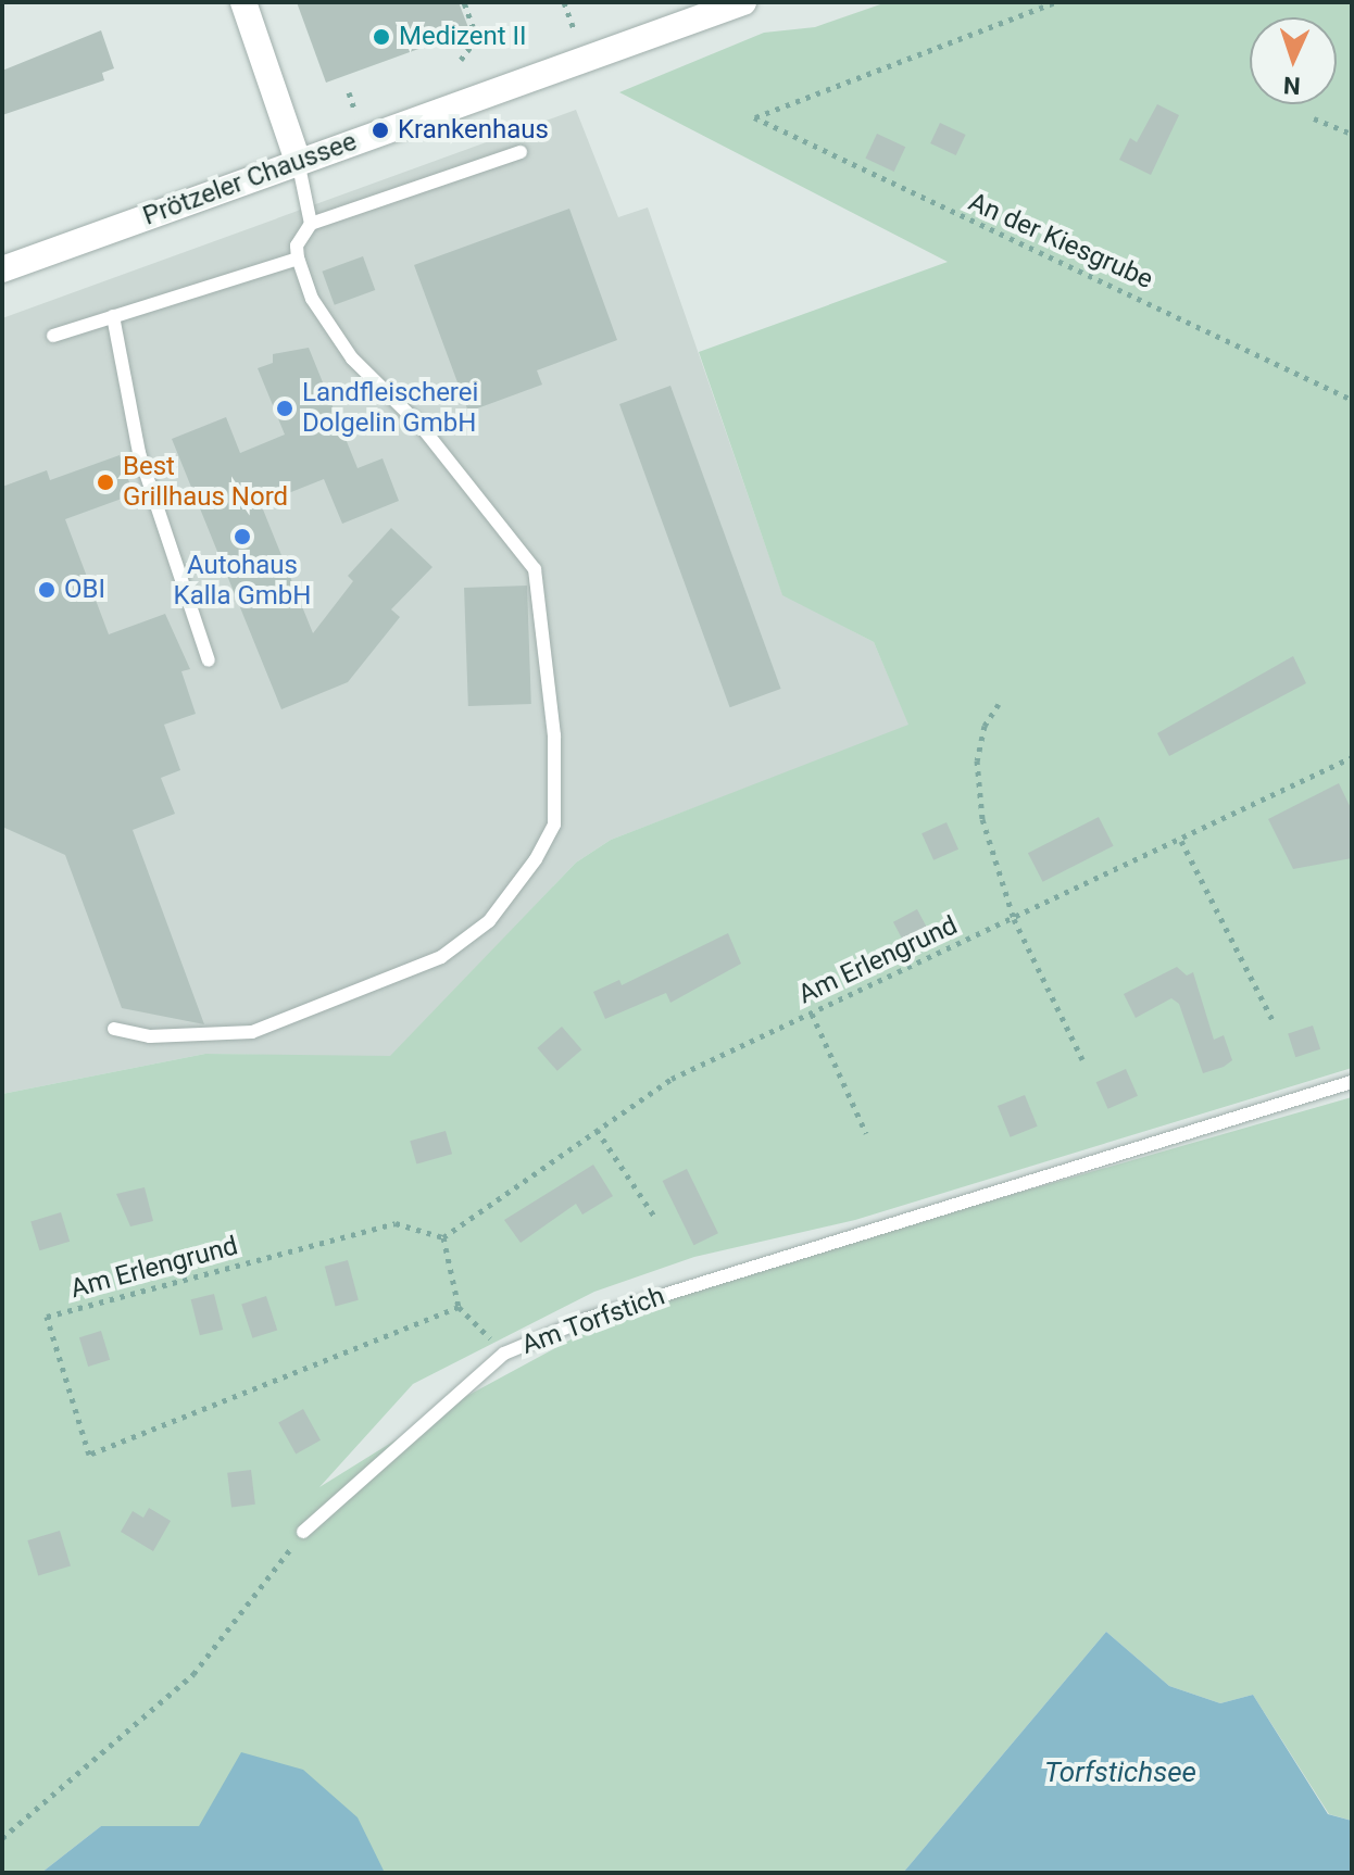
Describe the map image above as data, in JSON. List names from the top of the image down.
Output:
{
  "streets": {
    "main road": ["Prötzeler Chaussee"],
    "lane": ["Am Torfstich"],
    "path": ["An der Kiesgrube", "Am Erlengrund"]
  },
  "water": ["Torfstichsee"],
  "places": [
    "Medizent II",
    "Krankenhaus",
    "Landfleischerei Dolgelin GmbH",
    "Best Grillhaus Nord",
    "Autohaus Kalla GmbH",
    "OBI"
  ],
  "north": "bottom"
}
